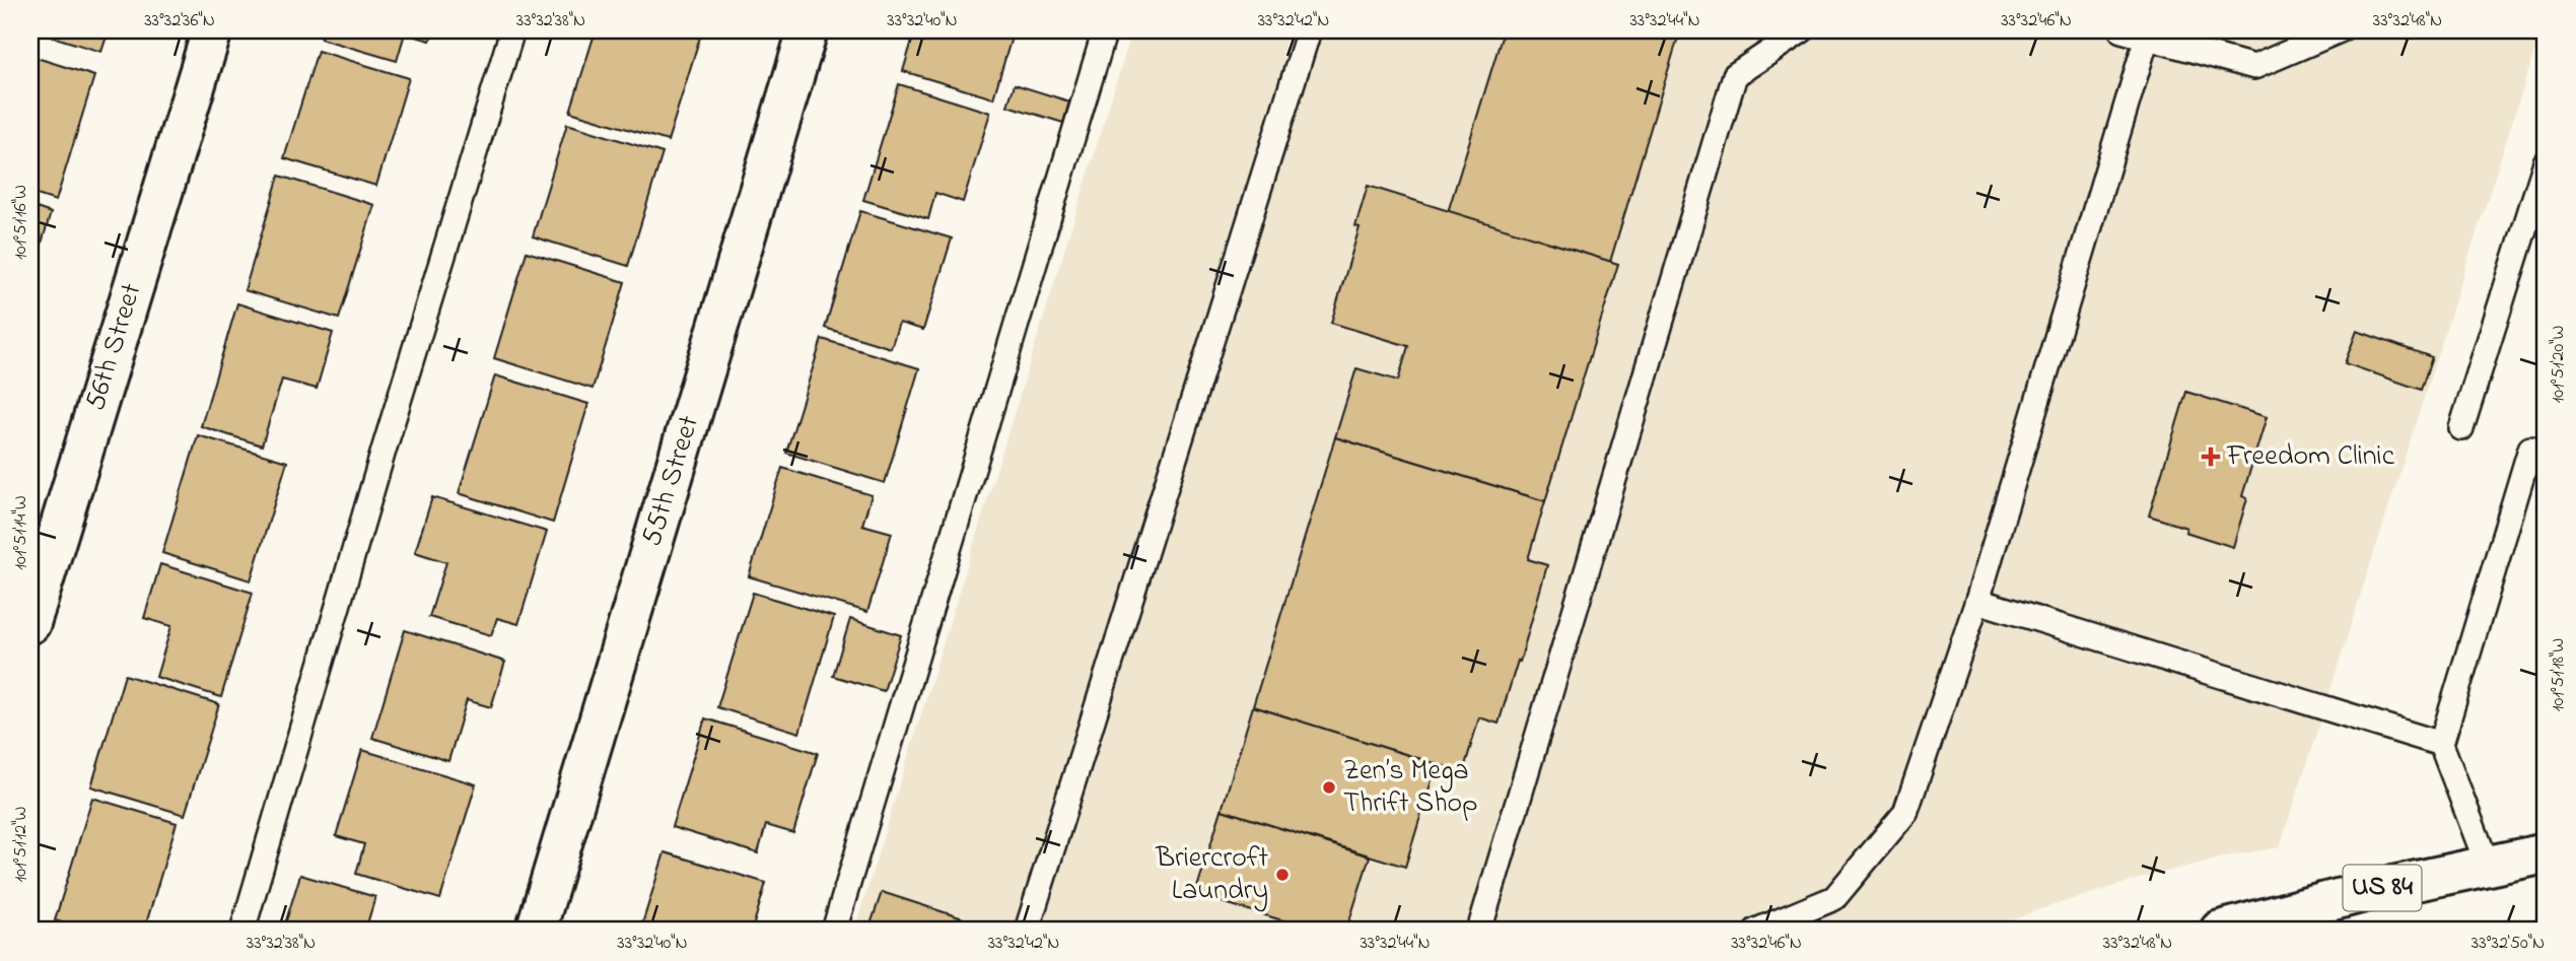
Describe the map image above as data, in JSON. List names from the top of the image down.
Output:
{
  "streets": {
    "main road": ["56th Street", "55th Street", "US 84"]
  },
  "places": {
    "health": ["Freedom Clinic"],
    "other": ["Zen’s Mega Thrift Shop", "Briercroft Laundry"]
  },
  "coordinates": [
    "33°32'36\"N",
    "33°32'38\"N",
    "33°32'40\"N",
    "33°32'42\"N",
    "33°32'44\"N",
    "33°32'46\"N",
    "33°32'48\"N",
    "101°51'16\"W",
    "101°51'20\"W",
    "101°51'14\"W",
    "101°51'18\"W",
    "101°51'12\"W",
    "33°32'50\"N"
  ]
}
